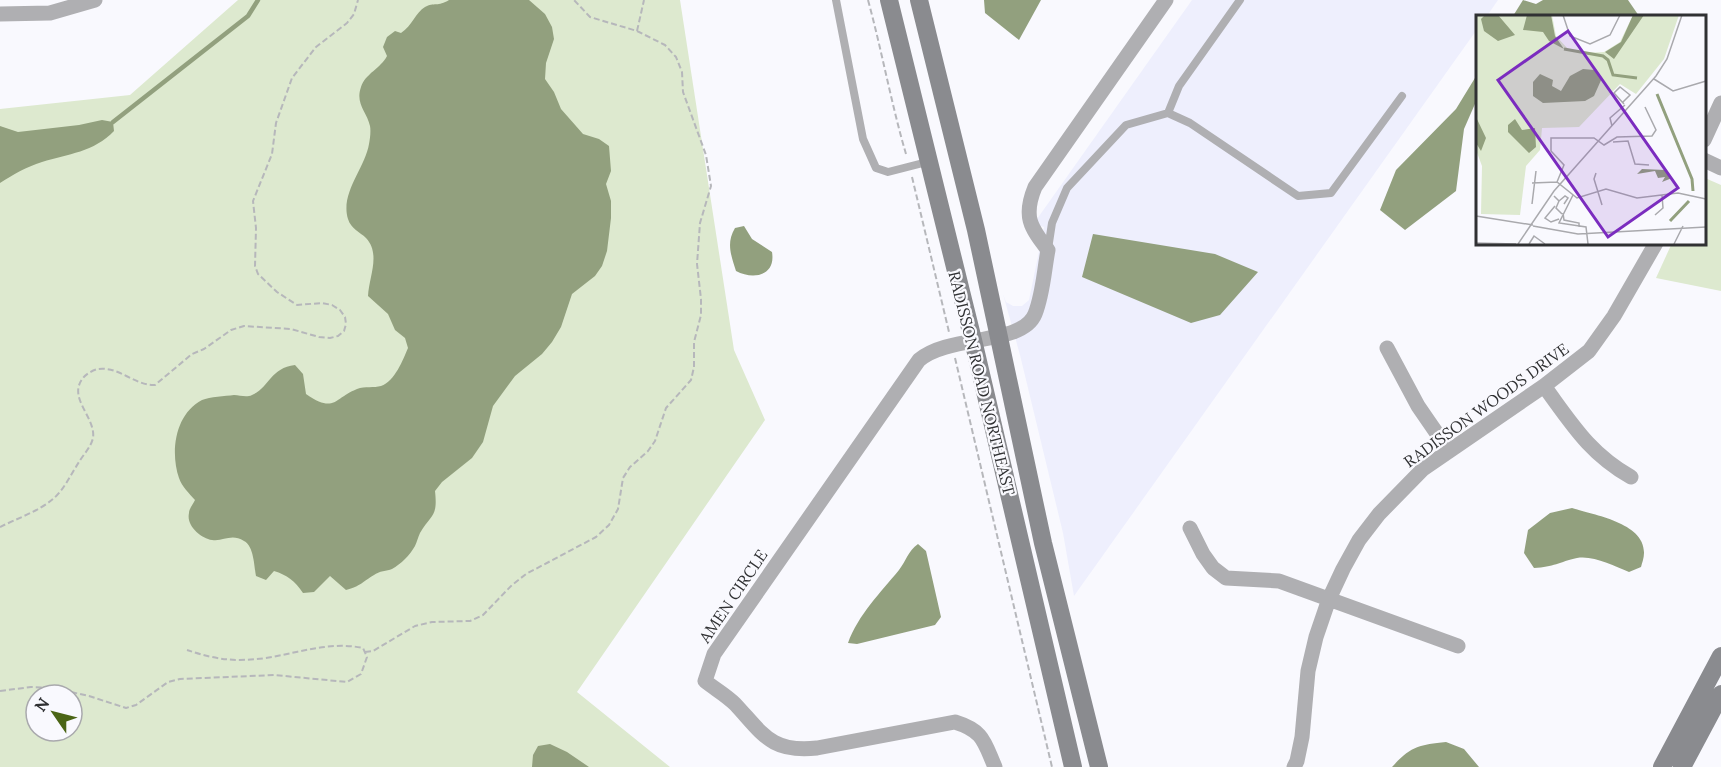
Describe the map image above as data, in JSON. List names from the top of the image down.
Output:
{
  "streets": {
    "main road": ["RADISSON ROAD NORTHEAST"],
    "street": ["RADISSON WOODS DRIVE", "AMEN CIRCLE"]
  },
  "crossings": [
    ["RADISSON ROAD NORTHEAST", "AMEN CIRCLE"]
  ],
  "north": "top left"
}
